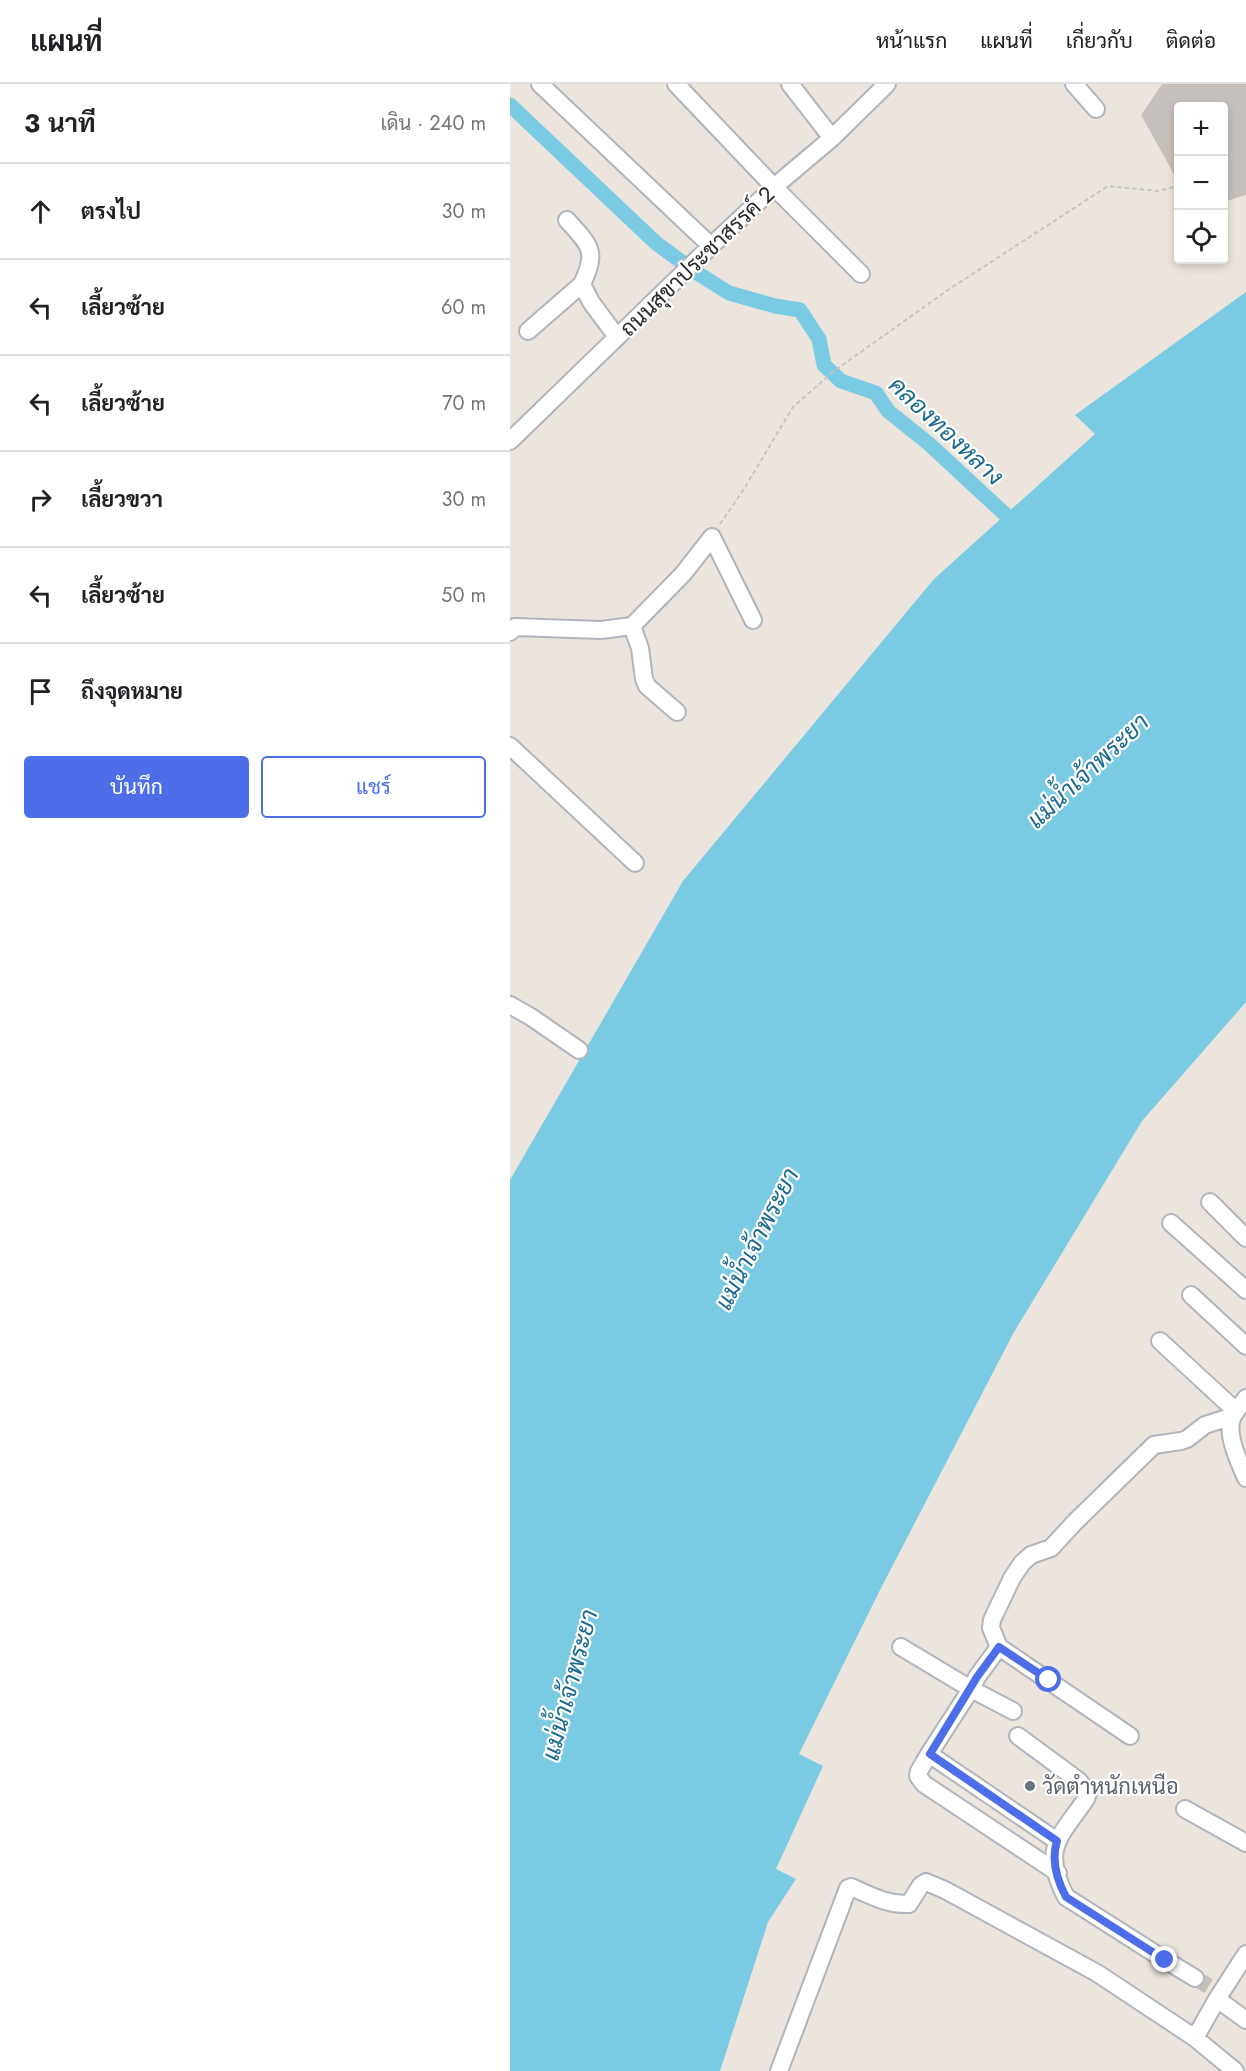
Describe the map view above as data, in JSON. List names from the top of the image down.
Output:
{
  "streets": {
    "street": ["ถนนสุขาประชาสรรค์ 2"]
  },
  "water": ["คลองทองหลาง", "แม่น้ำเจ้าพระยา"],
  "places": ["วัดตำหนักเหนือ"],
  "page": {
    "header": "แผนที่",
    "nav": [
      "หน้าแรก",
      "แผนที่",
      "เกี่ยวกับ",
      "ติดต่อ"
    ],
    "heading": ["3 นาที", "เดิน · 240 m"],
    "map_buttons": ["+", "−"],
    "list": [
      ["ตรงไป", "30 m"],
      ["เลี้ยวซ้าย", "60 m"],
      ["เลี้ยวซ้าย", "70 m"],
      ["เลี้ยวขวา", "30 m"],
      ["เลี้ยวซ้าย", "50 m"],
      "ถึงจุดหมาย"
    ],
    "buttons": ["บันทึก", "แชร์"]
  }
}
